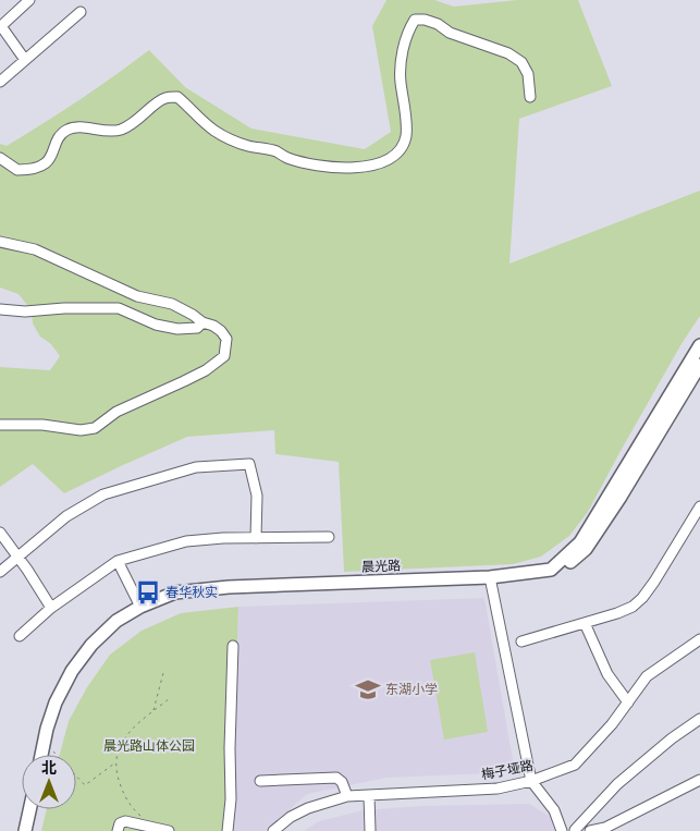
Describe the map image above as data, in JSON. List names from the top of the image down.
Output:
{
  "streets": {
    "main road": ["晨光路"],
    "street": ["梅子垭路"]
  },
  "parks": ["晨光路山体公园"],
  "places": {
    "bus stop": ["春华秋实"],
    "school or university": ["东湖小学"]
  },
  "north": "top"
}
